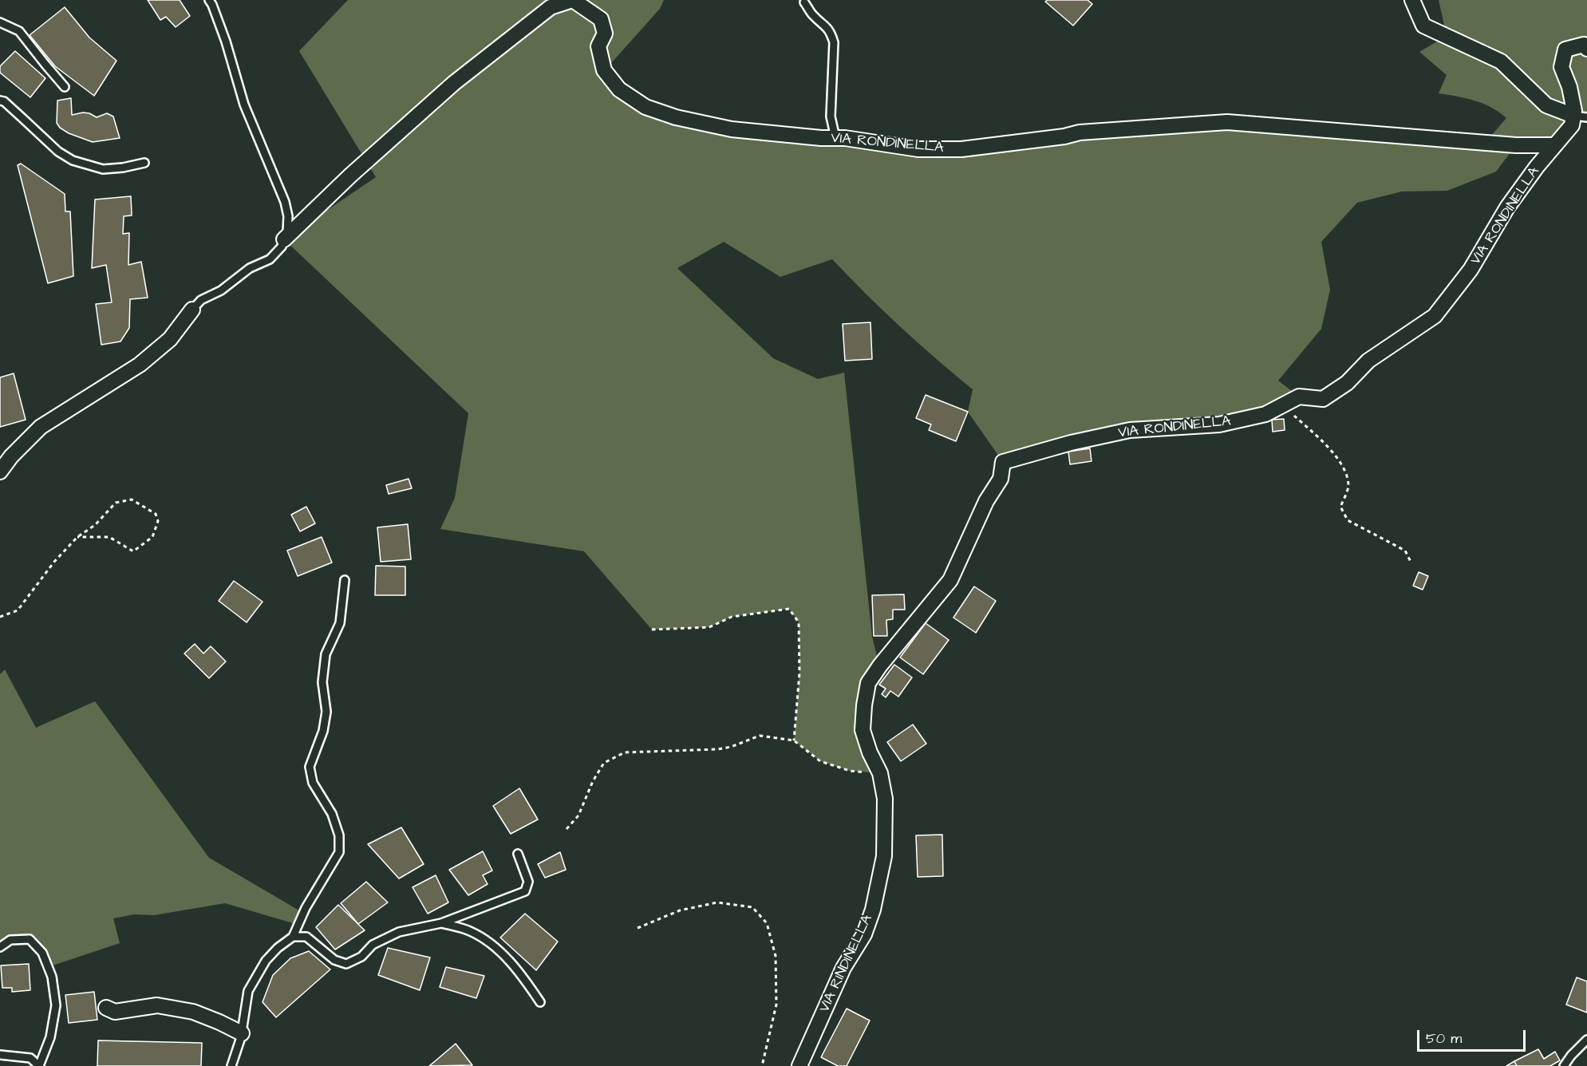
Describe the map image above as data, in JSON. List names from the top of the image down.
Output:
{
  "streets": {
    "street": ["VIA RONDINELLA", "VIA RINDINELLA"]
  },
  "crossings": [
    ["VIA RONDINELLA", "VIA RINDINELLA"]
  ],
  "scale_bar": "50 m"
}
